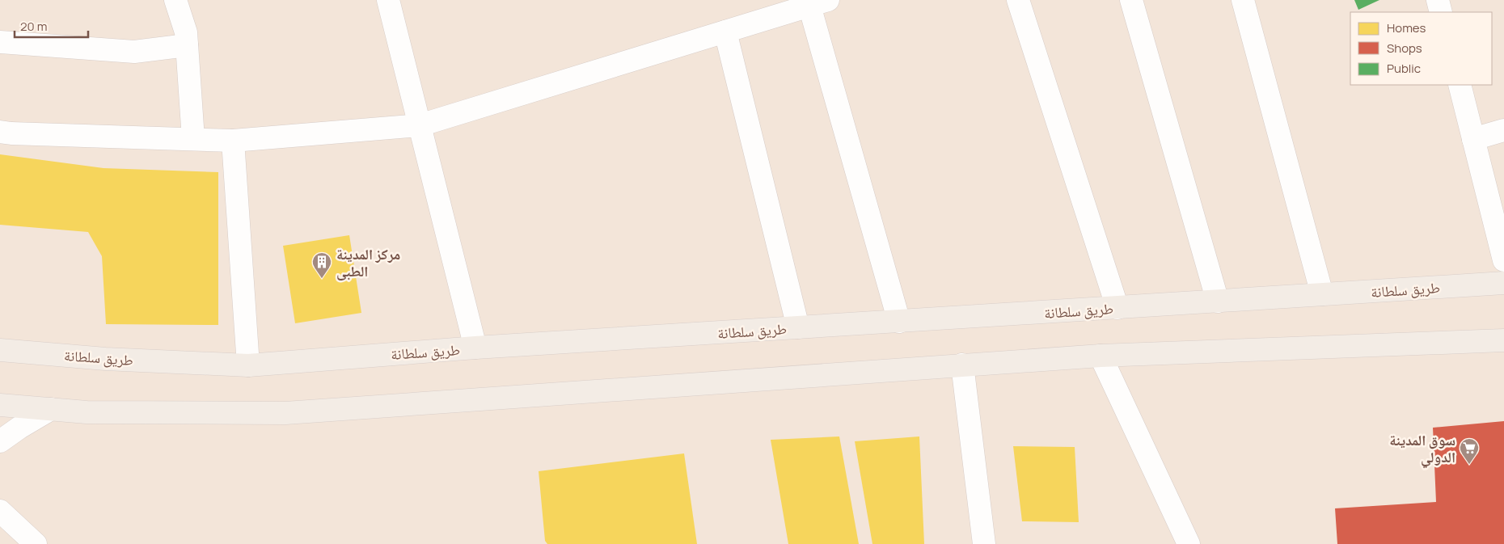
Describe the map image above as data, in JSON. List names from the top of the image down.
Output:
{
  "streets": {
    "main road": ["طريق سلطانة"]
  },
  "places": {
    "building": ["مرکز المدینة الطبی"],
    "supermarket": ["سوق المدينة الدولي"]
  },
  "legend": ["Homes", "Shops", "Public"],
  "scale_bar": "20 m"
}
